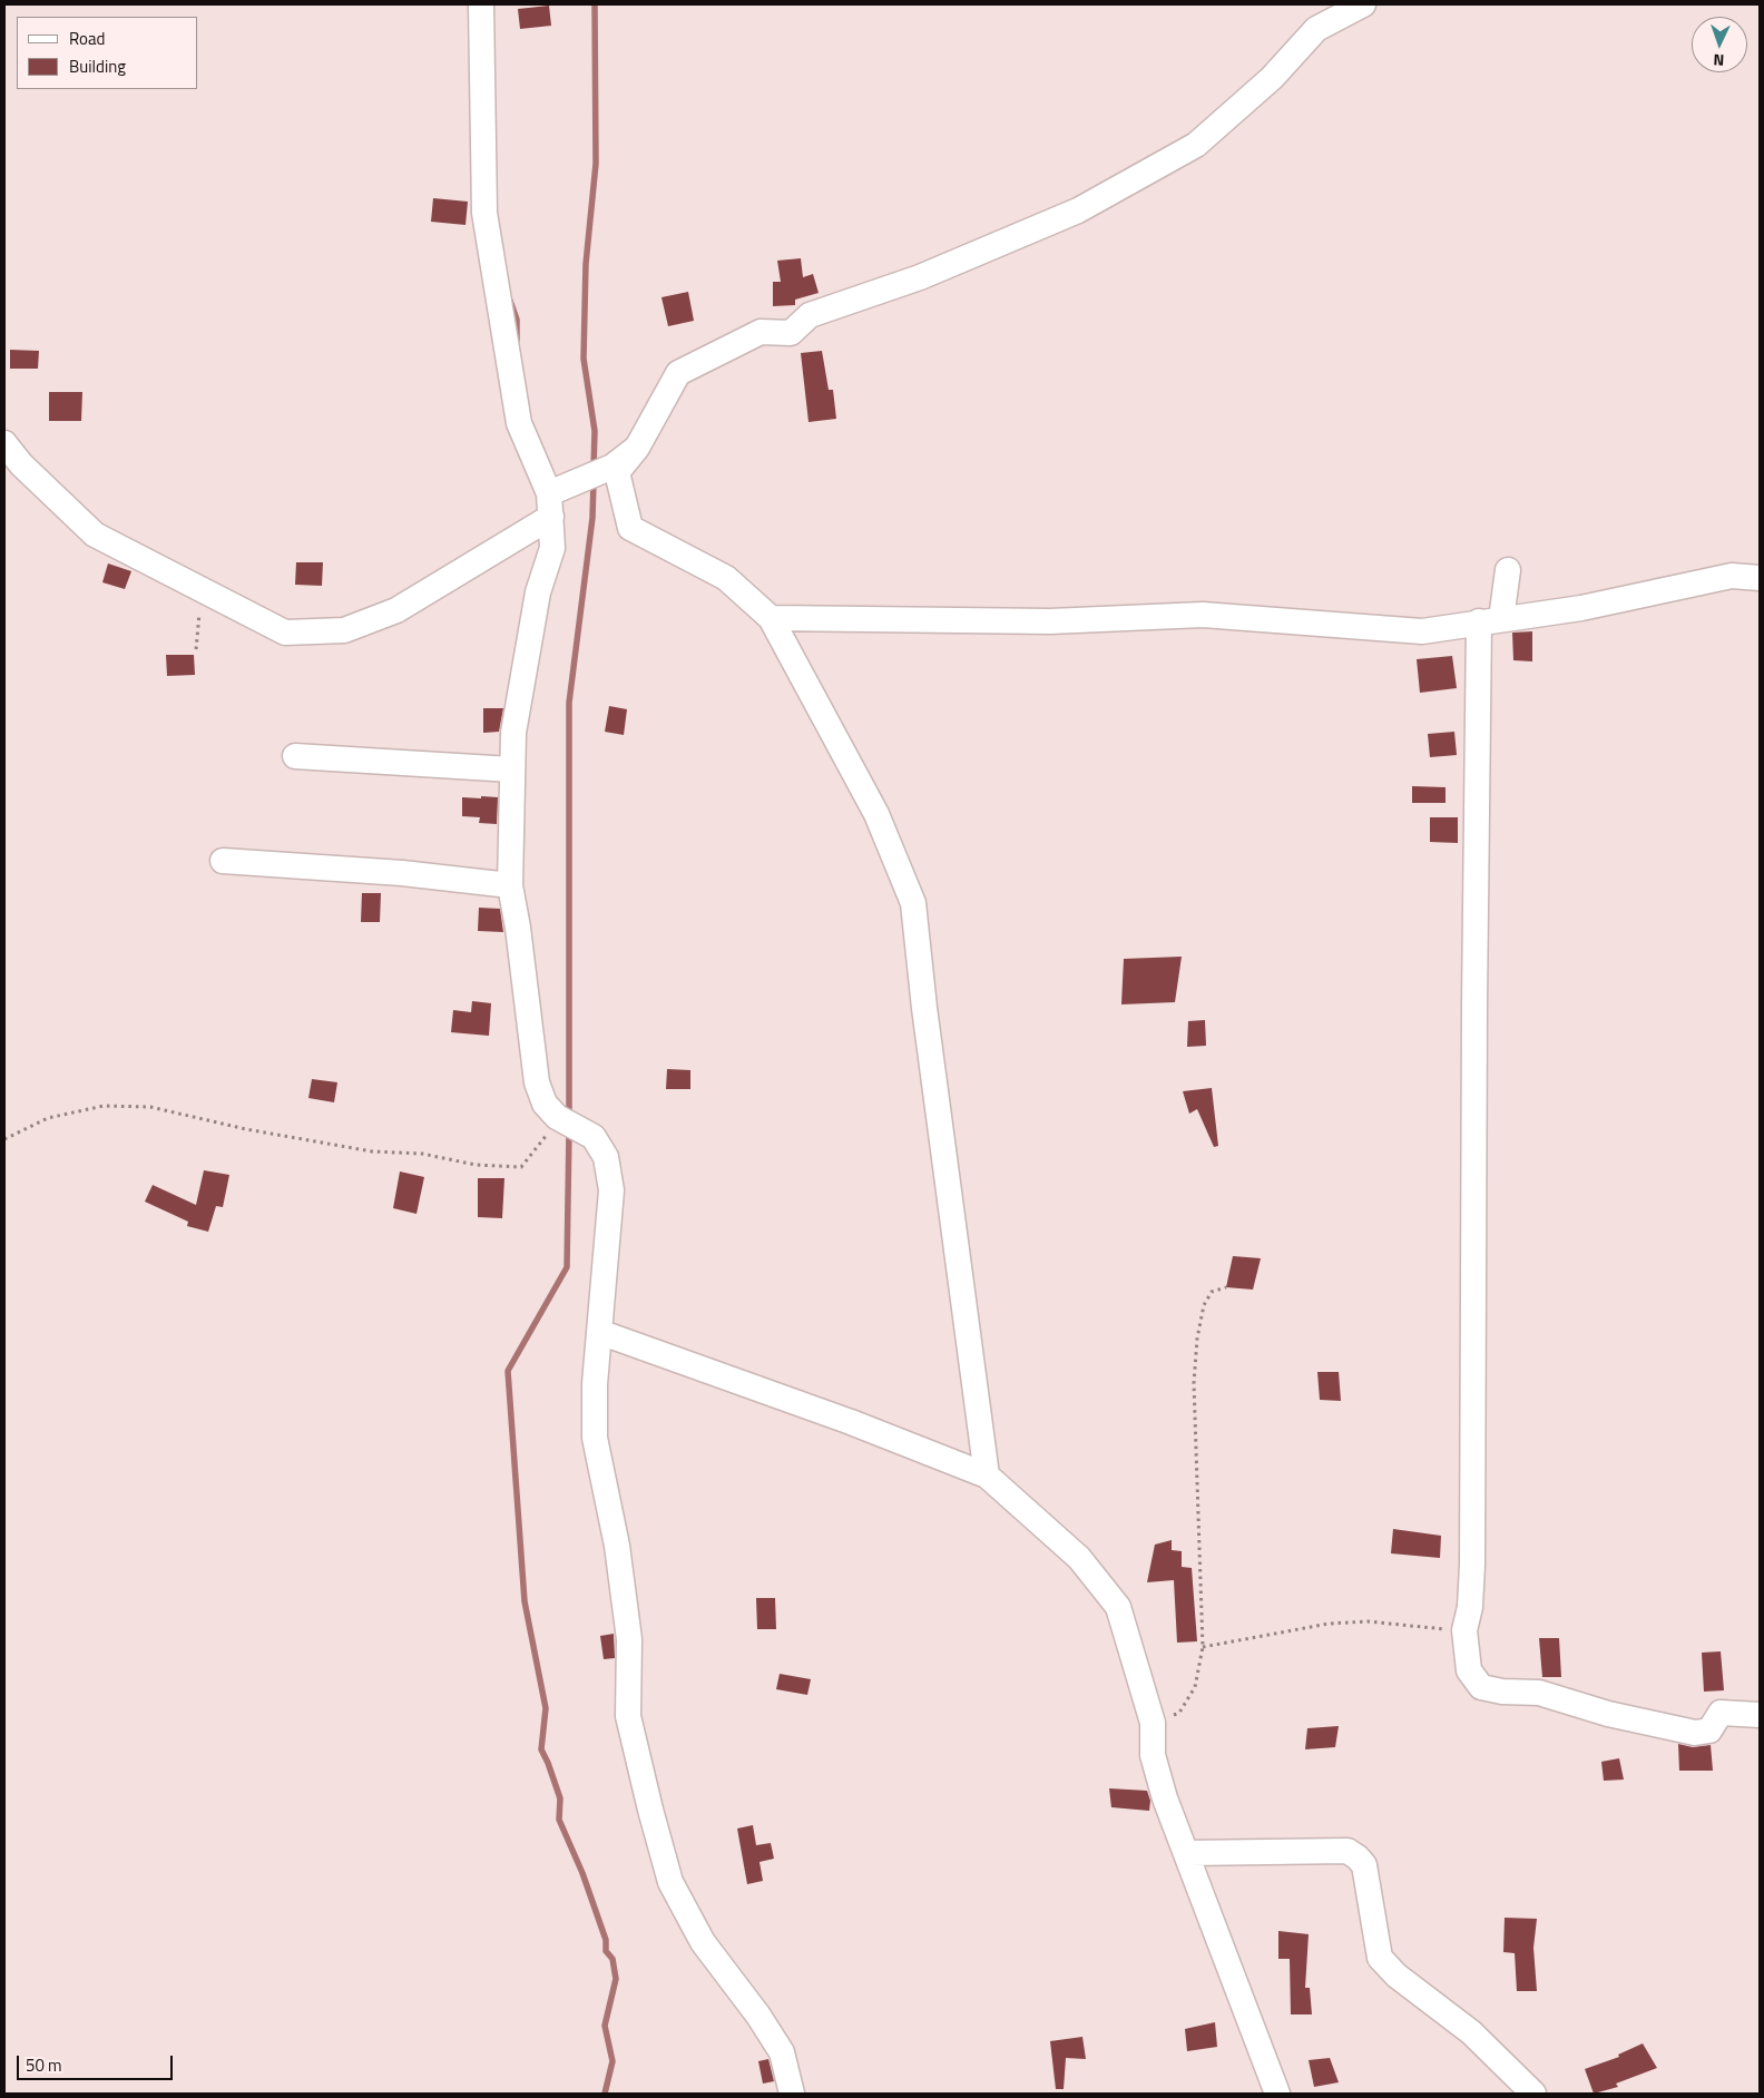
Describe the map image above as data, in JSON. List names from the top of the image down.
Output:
{
  "legend": ["Road", "Building"],
  "scale_bar": "50 m",
  "north": "bottom"
}
